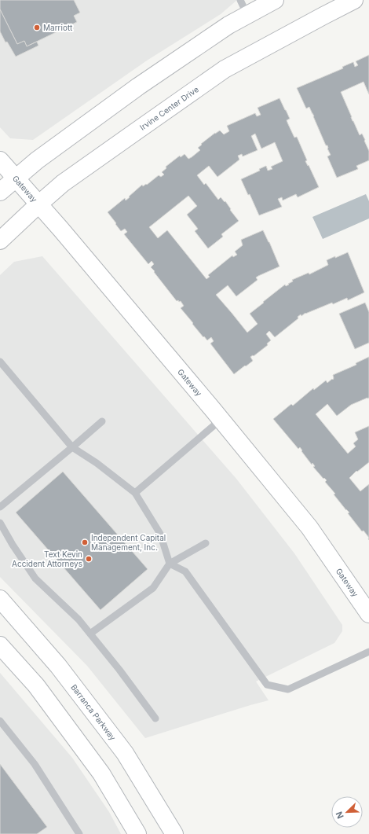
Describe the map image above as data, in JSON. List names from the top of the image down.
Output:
{
  "streets": {
    "main road": ["Irvine Center Drive", "Gateway", "Barranca Parkway"]
  },
  "crossings": [
    ["Irvine Center Drive", "Gateway"]
  ],
  "places": ["Marriott", "Independent Capital Management, Inc.", "Text Kevin Accident Attorneys"],
  "north": "bottom left"
}
